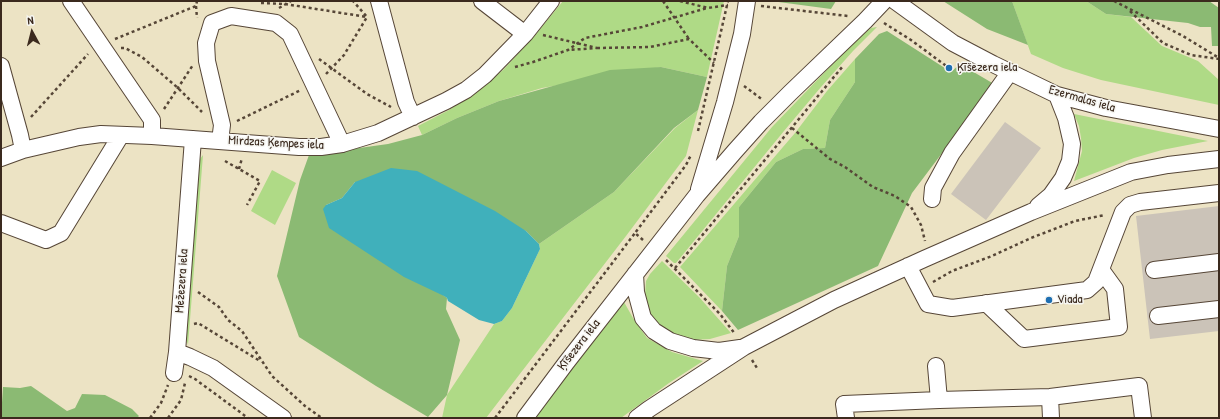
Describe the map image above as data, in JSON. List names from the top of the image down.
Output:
{
  "streets": {
    "street": [
      "Ezermalas iela",
      "Mirdzas Ķempes iela",
      "Mežezera iela",
      "Ķīšezera iela"
    ]
  },
  "crossings": [
    ["Mirdzas Ķempes iela", "Mežezera iela"]
  ],
  "places": ["Ķīšezera iela", "Viada"],
  "north": "top"
}
